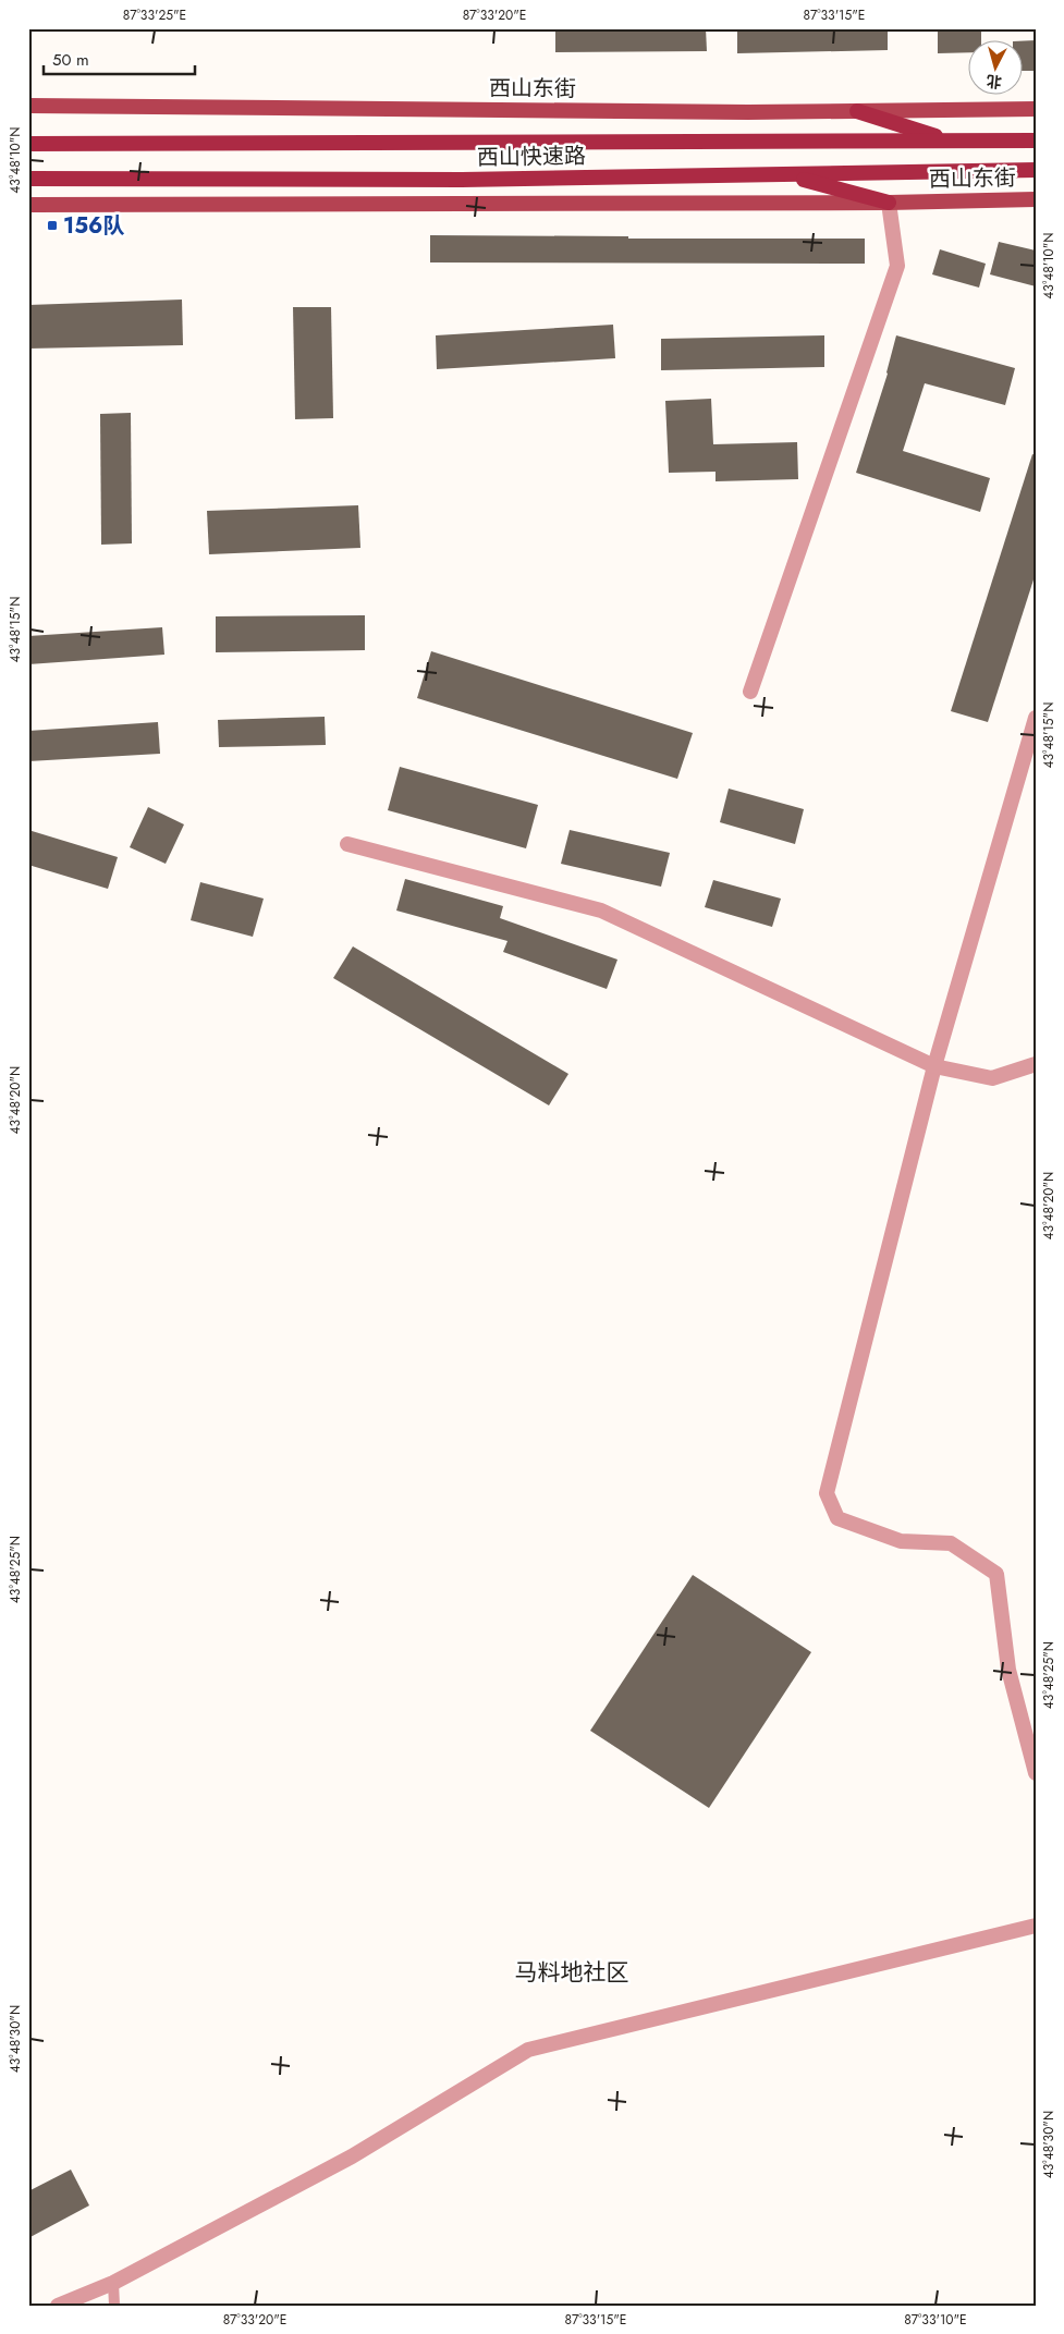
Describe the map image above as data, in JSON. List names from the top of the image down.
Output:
{
  "streets": {
    "highway": ["西山快速路"],
    "main road": ["西山东街"]
  },
  "districts": ["马料地社区"],
  "places": {
    "transit": ["156队"]
  },
  "scale_bar": "50 m",
  "north": "bottom",
  "coordinates": [
    "87°33'25\"E",
    "87°33'20\"E",
    "87°33'15\"E",
    "43°48'10\"N",
    "43°48'15\"N",
    "43°48'20\"N",
    "43°48'25\"N",
    "43°48'30\"N",
    "87°33'10\"E"
  ]
}
